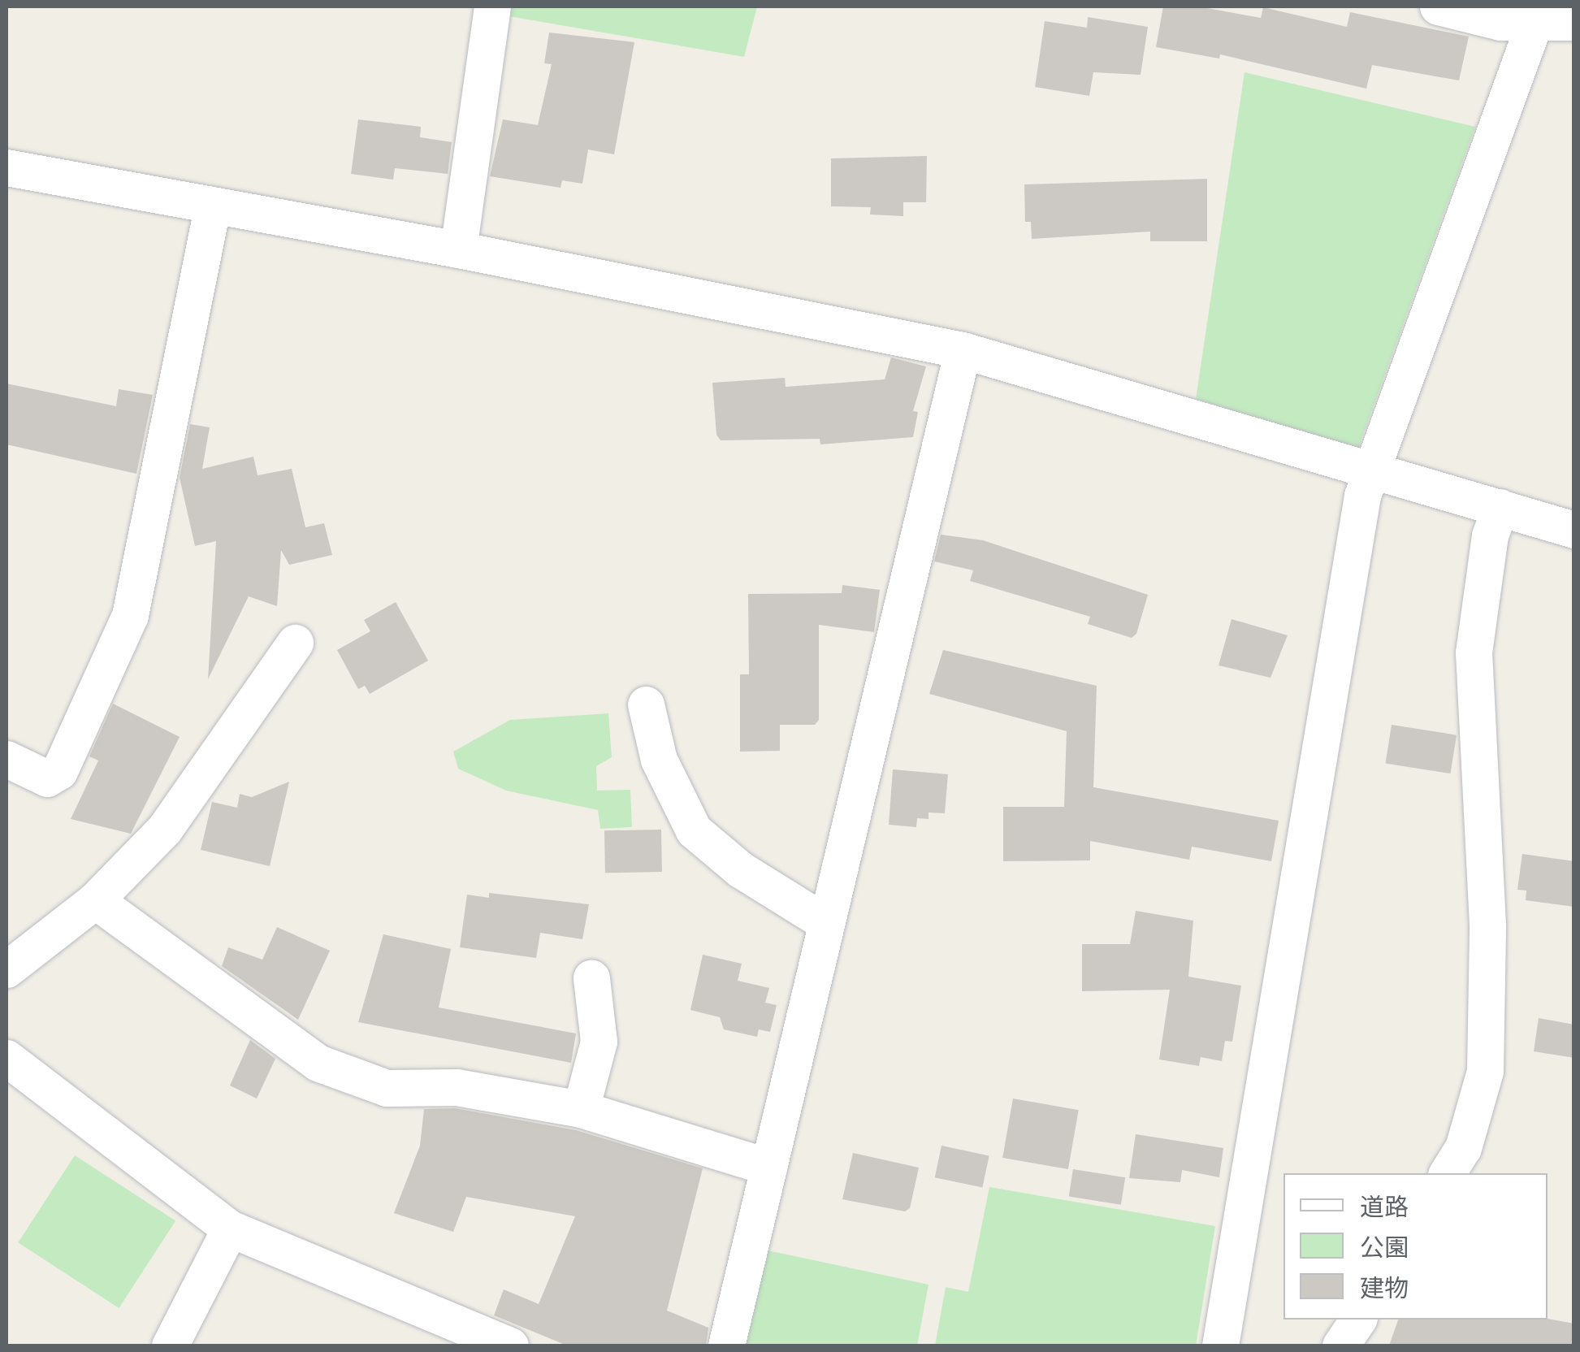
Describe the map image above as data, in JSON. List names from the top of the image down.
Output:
{
  "legend": ["道路", "公園", "建物"]
}
